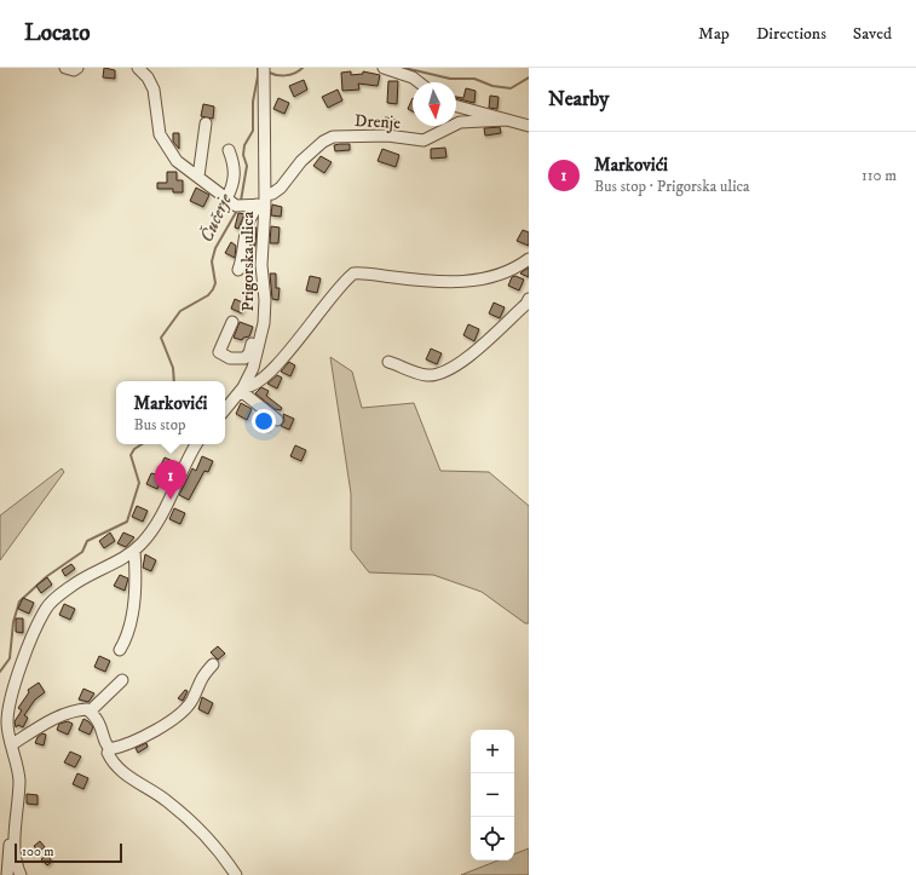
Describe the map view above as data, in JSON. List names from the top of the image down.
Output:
{
  "streets": {
    "street": ["Drenje", "Prigorska ulica"]
  },
  "crossings": [
    ["Drenje", "Prigorska ulica"]
  ],
  "water": ["Čučerje"],
  "scale_bar": "100 m",
  "north": "bottom",
  "page": {
    "header": "Locato",
    "nav": ["Map", "Directions", "Saved"],
    "heading": "Nearby",
    "list": [
      {
        "mark": "1",
        "name": "Markovići",
        "note": "Bus stop · Prigorska ulica",
        "value": "110 m"
      }
    ],
    "popup": ["Markovići", "Bus stop"],
    "pins": "1",
    "map_buttons": ["+", "−"],
    "scale": "100 m"
  }
}
